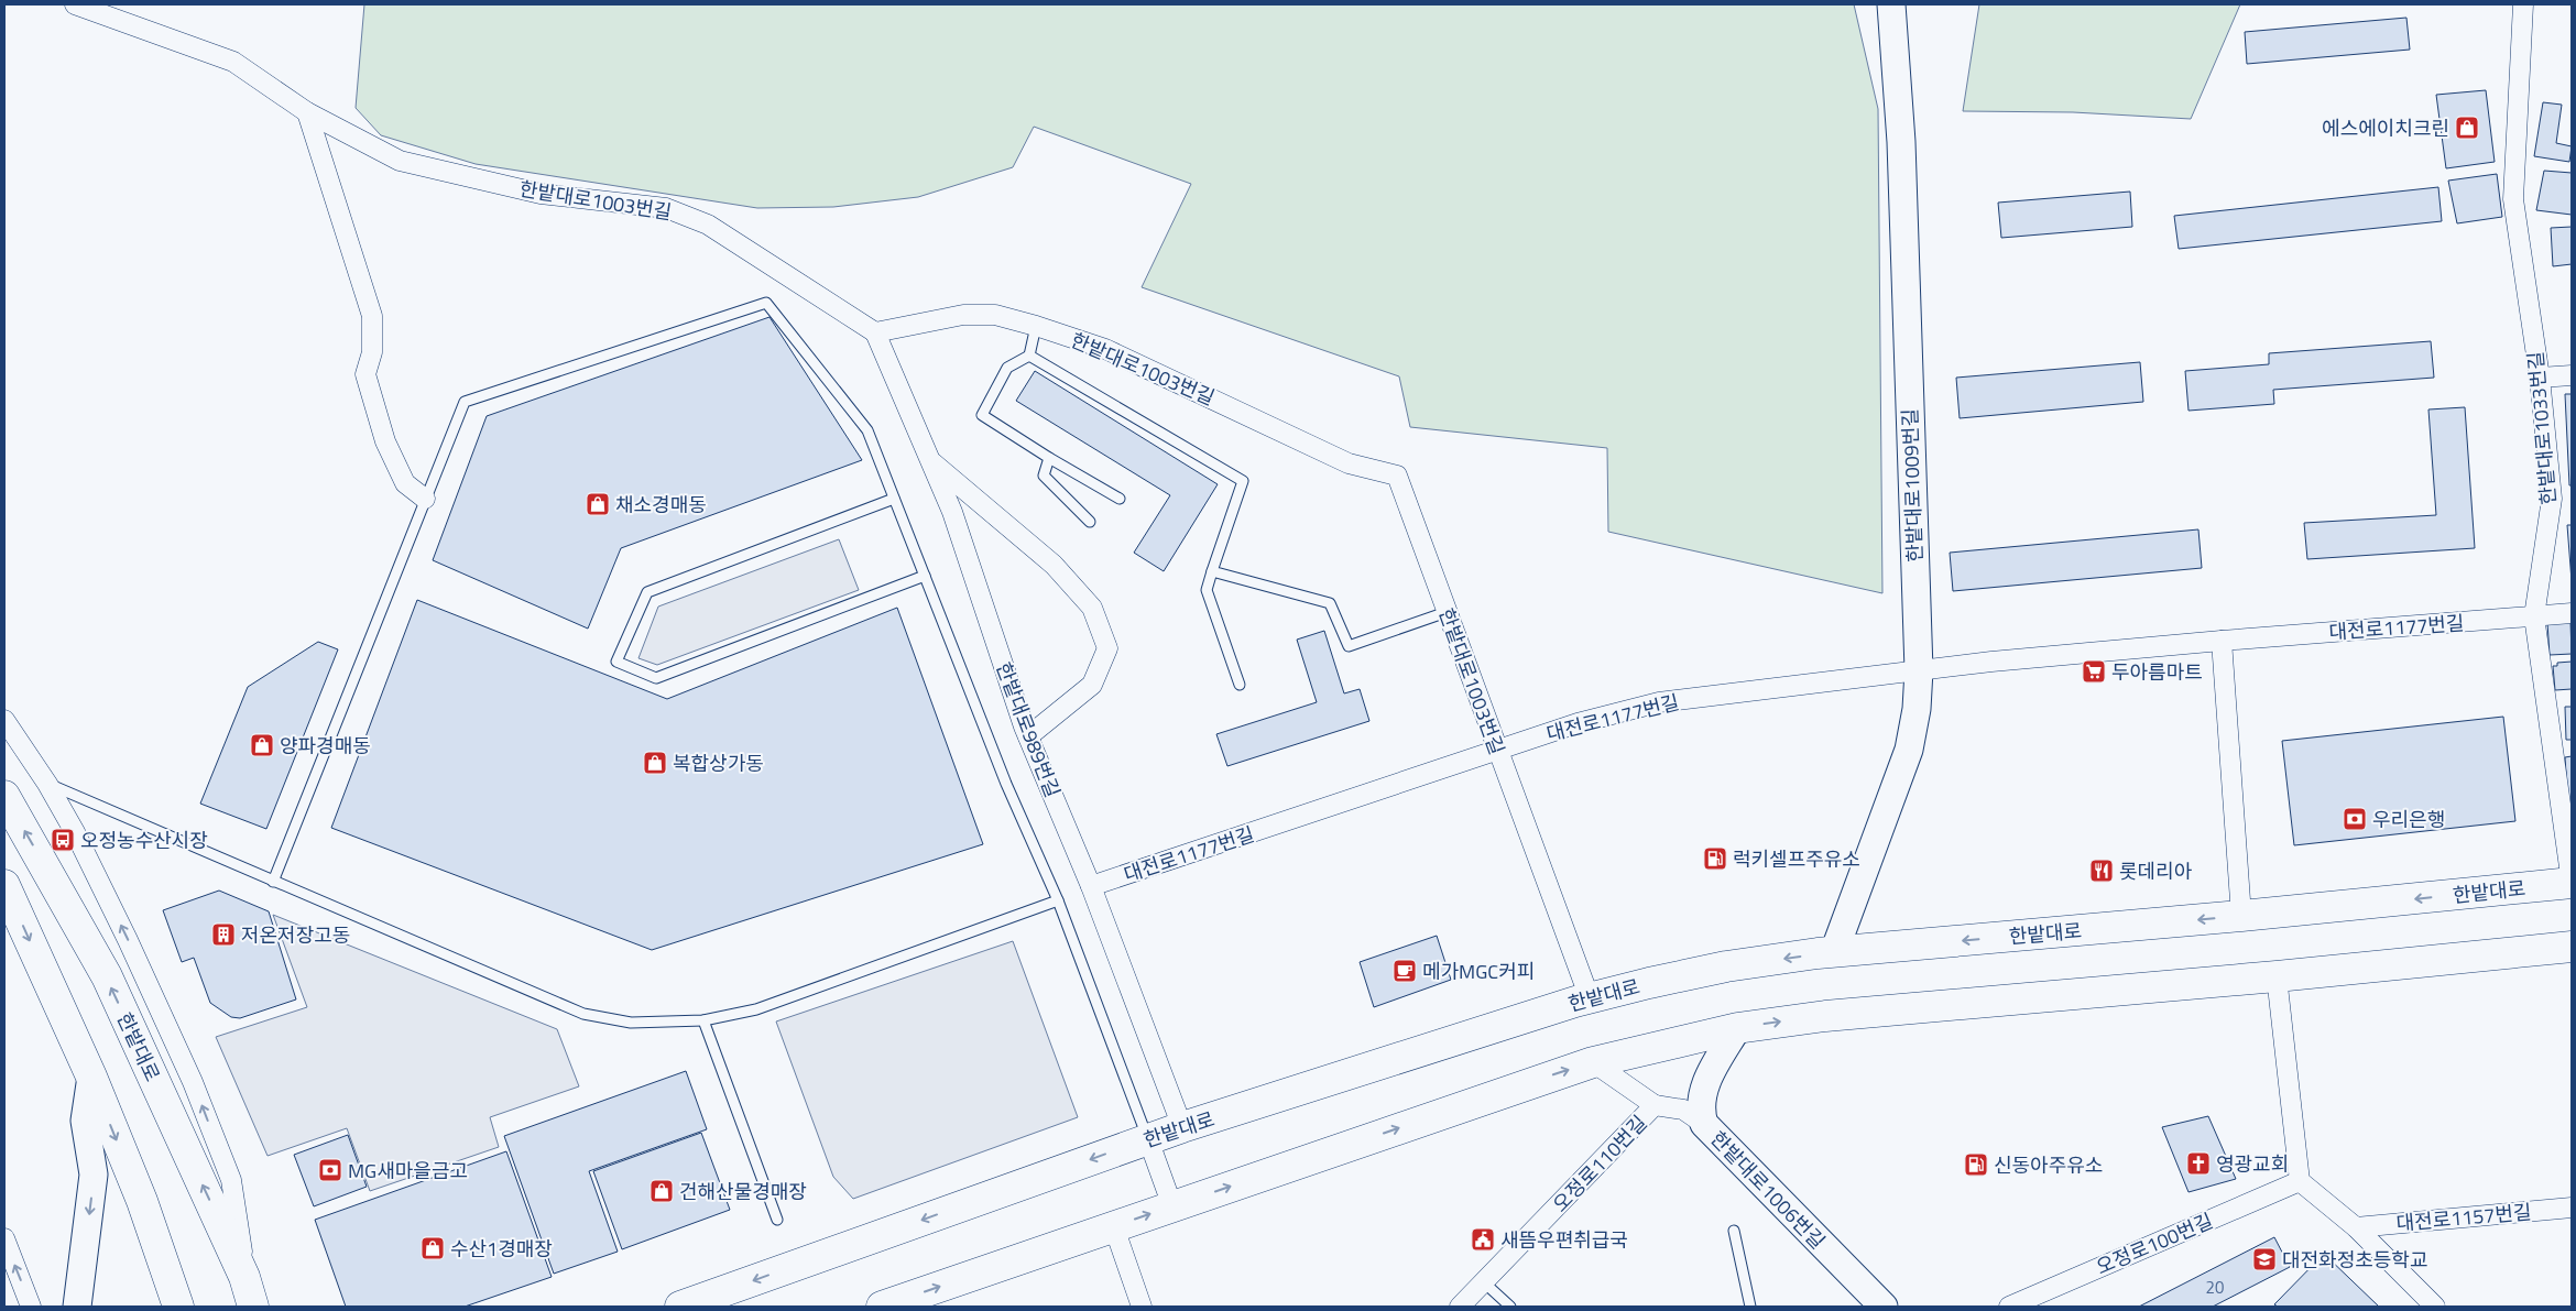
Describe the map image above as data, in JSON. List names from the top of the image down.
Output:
{
  "streets": {
    "main road": ["한밭대로"],
    "street": [
      "한밭대로1003번길",
      "한밭대로1033번길",
      "한밭대로1009번길",
      "대전로1177번길",
      "한밭대로989번길",
      "오정로110번길",
      "한밭대로1006번길",
      "대전로1157번길",
      "오정로100번길"
    ]
  },
  "crossings": [
    ["한밭대로1003번길", "대전로1177번길"],
    ["한밭대로1003번길", "한밭대로989번길"],
    ["한밭대로1003번길", "한밭대로"],
    ["한밭대로1033번길", "대전로1177번길"],
    ["한밭대로1033번길", "한밭대로"],
    ["한밭대로1009번길", "대전로1177번길"],
    ["한밭대로1009번길", "한밭대로"],
    ["대전로1177번길", "한밭대로989번길"],
    ["한밭대로989번길", "한밭대로"],
    ["오정로110번길", "한밭대로1006번길"]
  ],
  "places": {
    "shop": [
      "에스에이치크린",
      "채소경매동",
      "양파경매동",
      "복합상가동",
      "건해산물경매장",
      "수산1경매장"
    ],
    "supermarket": ["두아름마트"],
    "bank": ["우리은행", "MG새마을금고"],
    "bus stop": ["오정농수산시장"],
    "fuel station": ["럭키셀프주유소", "신동아주유소"],
    "restaurant": ["롯데리아"],
    "building": ["저온저장고동"],
    "cafe": ["메가MGC커피"],
    "church": ["영광교회"],
    "public building": ["새뜸우편취급국"],
    "school or university": ["대전화정초등학교"]
  },
  "house_numbers": ["20"]
}
